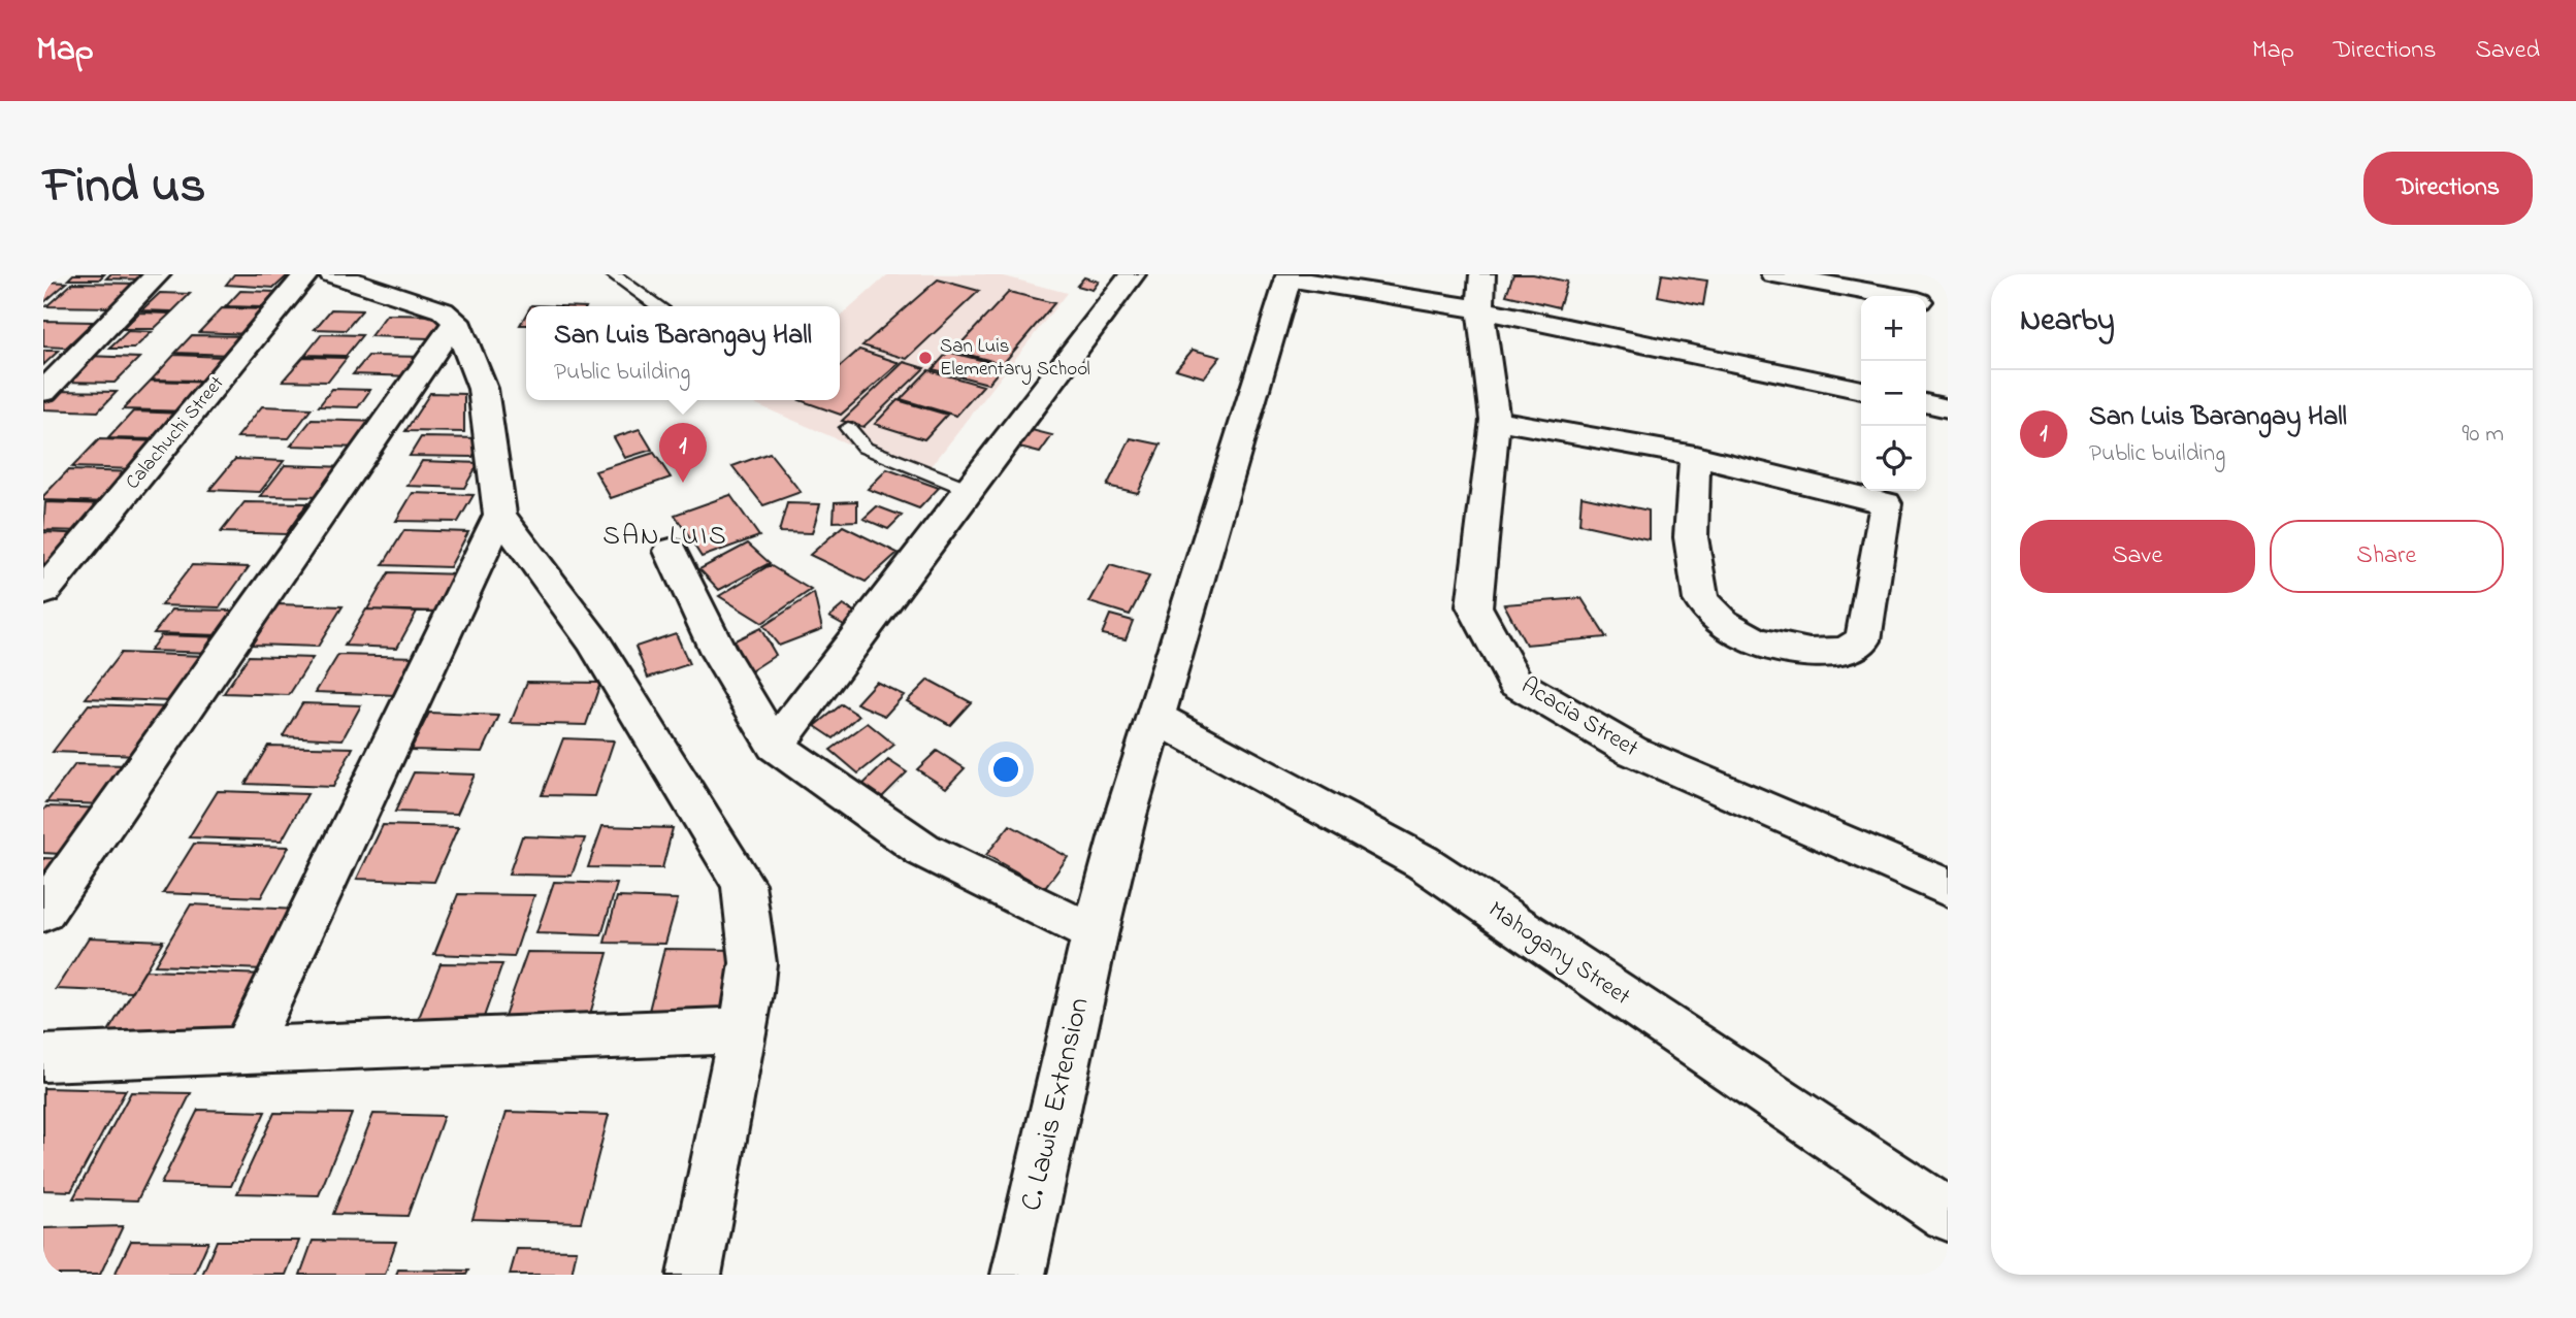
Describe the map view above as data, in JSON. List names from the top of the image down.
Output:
{
  "streets": {
    "street": [
      "Calachuchi Street",
      "Acacia Street",
      "Mahogany Street",
      "C. Lawis Extension"
    ]
  },
  "crossings": [
    ["Mahogany Street", "C. Lawis Extension"]
  ],
  "districts": ["SAN LUIS"],
  "places": ["San Luis Elementary School"],
  "page": {
    "header": "Map",
    "nav": ["Map", "Directions", "Saved"],
    "title": "Find us",
    "buttons": [
      "Directions",
      ["Save", "Share"]
    ],
    "heading": "Nearby",
    "map_buttons": ["+", "−"],
    "popup": ["San Luis Barangay Hall", "Public building"],
    "list": [
      {
        "mark": "1",
        "name": "San Luis Barangay Hall",
        "note": "Public building",
        "value": "90 m"
      }
    ],
    "pins": "1"
  }
}
